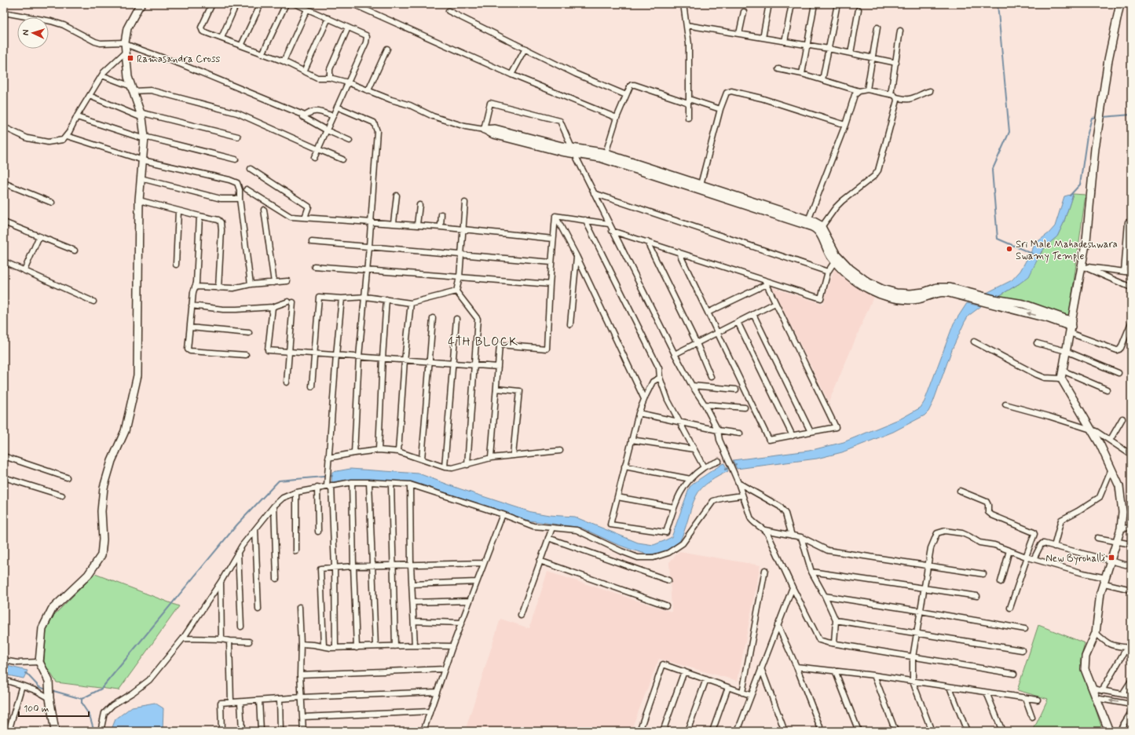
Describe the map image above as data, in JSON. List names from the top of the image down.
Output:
{
  "districts": ["4TH BLOCK"],
  "places": {
    "transit": ["Ramasandra Cross", "New Byrohalli"],
    "other": ["Sri Male Mahadeshwara Swamy Temple"]
  },
  "scale_bar": "100 m",
  "north": "left"
}
